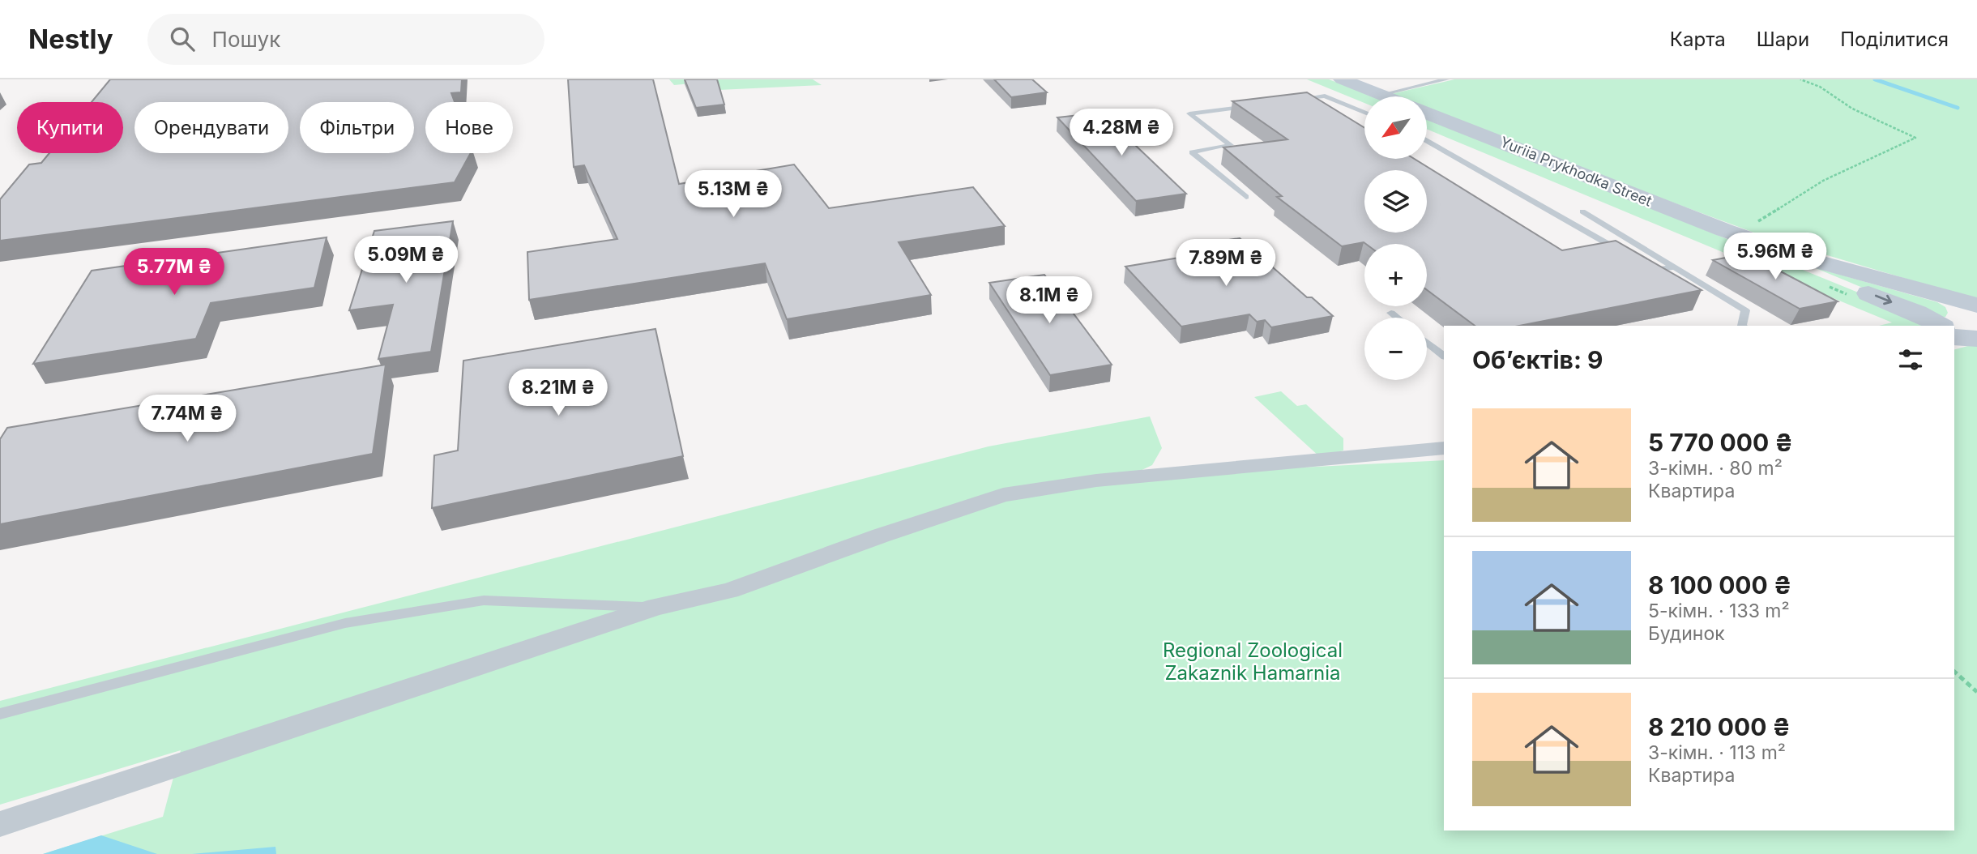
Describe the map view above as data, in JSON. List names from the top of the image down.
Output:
{
  "streets": {
    "street": ["Yuriia Prykhodka Street"]
  },
  "parks": ["Regional Zoological Zakaznik Hamarnia"],
  "north": "bottom left",
  "page": {
    "header": "Nestly",
    "search": "Пошук",
    "nav": ["Карта", "Шари", "Поділитися"],
    "map_buttons": ["+", "−"],
    "chip": [
      "Купити",
      "Орендувати",
      "Фільтри",
      "Нове"
    ],
    "price": [
      "4.28M ₴",
      "5.13M ₴",
      "5.96M ₴",
      "5.09M ₴",
      "7.89M ₴",
      "5.77M ₴",
      "8.1M ₴",
      "8.21M ₴",
      "7.74M ₴"
    ],
    "heading": "Об’єктів: 9",
    "list": [
      {
        "name": "5 770 000 ₴",
        "note": "3-кімн. · 80 m² · Квартира"
      },
      {
        "name": "8 100 000 ₴",
        "note": "5-кімн. · 133 m² · Будинок"
      },
      {
        "name": "8 210 000 ₴",
        "note": "3-кімн. · 113 m² · Квартира"
      }
    ]
  }
}
